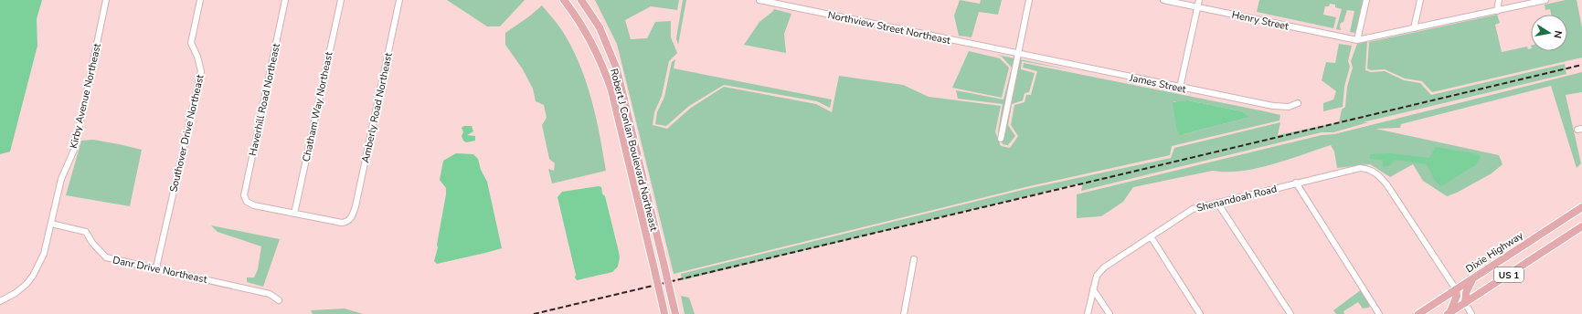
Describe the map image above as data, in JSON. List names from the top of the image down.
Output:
{
  "streets": {
    "main road": ["Robert J Conlan Boulevard Northeast", "Dixie Highway", "US 1"],
    "street": [
      "Henry Street",
      "Northview Street Northeast",
      "James Street",
      "Kirby Avenue Northeast",
      "Haverhill Road Northeast",
      "Chatham Way Northeast",
      "Amberly Road Northeast",
      "Southover Drive Northeast",
      "Shenandoah Road",
      "Danr Drive Northeast"
    ]
  },
  "crossings": [
    ["Northview Street Northeast", "James Street"],
    ["Kirby Avenue Northeast", "Danr Drive Northeast"],
    ["Haverhill Road Northeast", "Chatham Way Northeast"],
    ["Haverhill Road Northeast", "Amberly Road Northeast"],
    ["Chatham Way Northeast", "Amberly Road Northeast"],
    ["Southover Drive Northeast", "Danr Drive Northeast"],
    ["Shenandoah Road", "Dixie Highway"]
  ],
  "north": "right"
}
